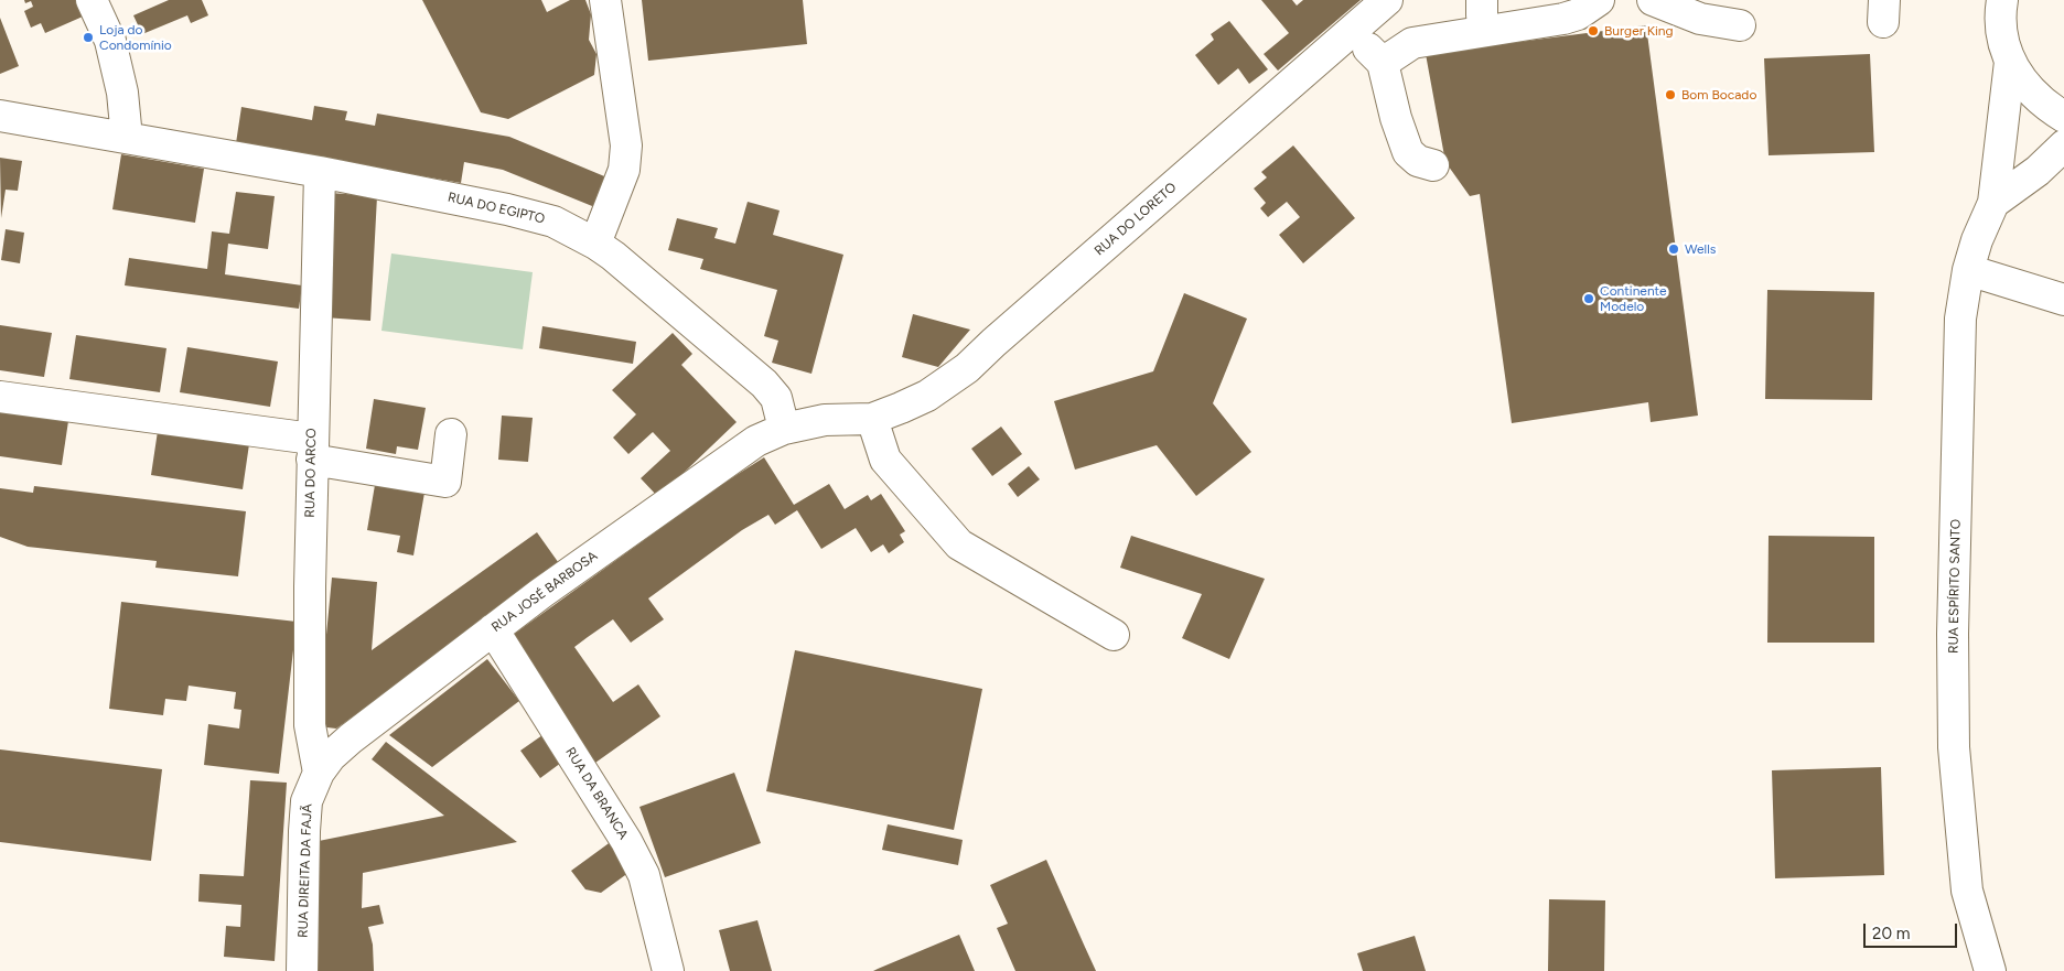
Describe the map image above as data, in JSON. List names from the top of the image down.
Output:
{
  "streets": {
    "street": [
      "RUA DO EGIPTO",
      "RUA DO LORETO",
      "RUA DO ARCO",
      "RUA ESPÍRITO SANTO",
      "RUA JOSÉ BARBOSA",
      "RUA DA BRANCA",
      "RUA DIREITA DA FAJÃ"
    ]
  },
  "crossings": [
    ["RUA DO EGIPTO", "RUA DO ARCO"],
    ["RUA DO EGIPTO", "RUA JOSÉ BARBOSA"],
    ["RUA DO LORETO", "RUA JOSÉ BARBOSA"],
    ["RUA DO ARCO", "RUA JOSÉ BARBOSA"],
    ["RUA DO ARCO", "RUA DIREITA DA FAJÃ"],
    ["RUA JOSÉ BARBOSA", "RUA DA BRANCA"],
    ["RUA JOSÉ BARBOSA", "RUA DIREITA DA FAJÃ"]
  ],
  "places": [
    "Burger King",
    "Loja do Condomínio",
    "Bom Bocado",
    "Wells",
    "Continente Modelo"
  ],
  "scale_bar": "20 m"
}
